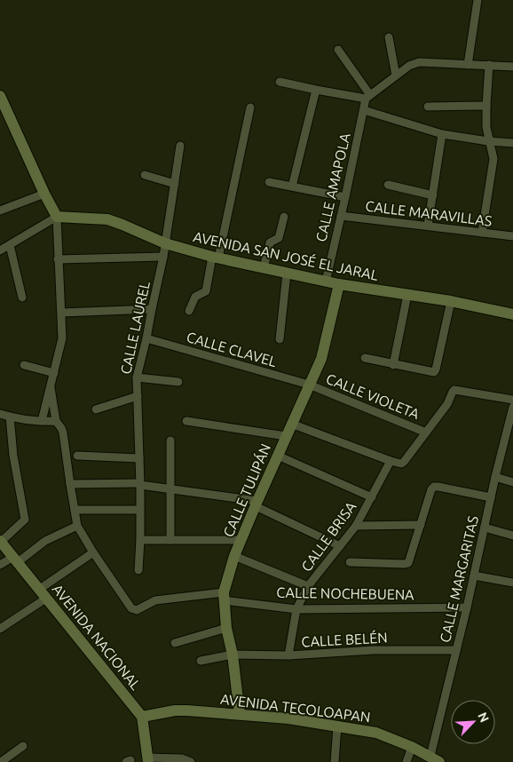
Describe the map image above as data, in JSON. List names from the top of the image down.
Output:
{
  "streets": {
    "street": [
      "CALLE AMAPOLA",
      "CALLE MARAVILLAS",
      "AVENIDA SAN JOSÉ EL JARAL",
      "CALLE LAUREL",
      "CALLE CLAVEL",
      "CALLE VIOLETA",
      "CALLE TULIPÁN",
      "CALLE BRISA",
      "CALLE MARGARITAS",
      "CALLE NOCHEBUENA",
      "AVENIDA NACIONAL",
      "CALLE BELÉN",
      "AVENIDA TECOLOAPAN"
    ]
  },
  "crossings": [
    ["CALLE AMAPOLA", "CALLE MARAVILLAS"],
    ["CALLE AMAPOLA", "AVENIDA SAN JOSÉ EL JARAL"],
    ["AVENIDA SAN JOSÉ EL JARAL", "CALLE LAUREL"],
    ["AVENIDA SAN JOSÉ EL JARAL", "CALLE TULIPÁN"],
    ["CALLE LAUREL", "CALLE CLAVEL"],
    ["CALLE CLAVEL", "CALLE VIOLETA"],
    ["CALLE CLAVEL", "CALLE TULIPÁN"],
    ["CALLE VIOLETA", "CALLE TULIPÁN"],
    ["CALLE TULIPÁN", "CALLE NOCHEBUENA"],
    ["CALLE TULIPÁN", "CALLE BELÉN"],
    ["CALLE TULIPÁN", "AVENIDA TECOLOAPAN"],
    ["CALLE BRISA", "CALLE NOCHEBUENA"],
    ["CALLE BRISA", "CALLE BELÉN"],
    ["CALLE MARGARITAS", "CALLE NOCHEBUENA"],
    ["CALLE MARGARITAS", "CALLE BELÉN"],
    ["CALLE MARGARITAS", "AVENIDA TECOLOAPAN"],
    ["AVENIDA NACIONAL", "AVENIDA TECOLOAPAN"]
  ],
  "north": "top right"
}
